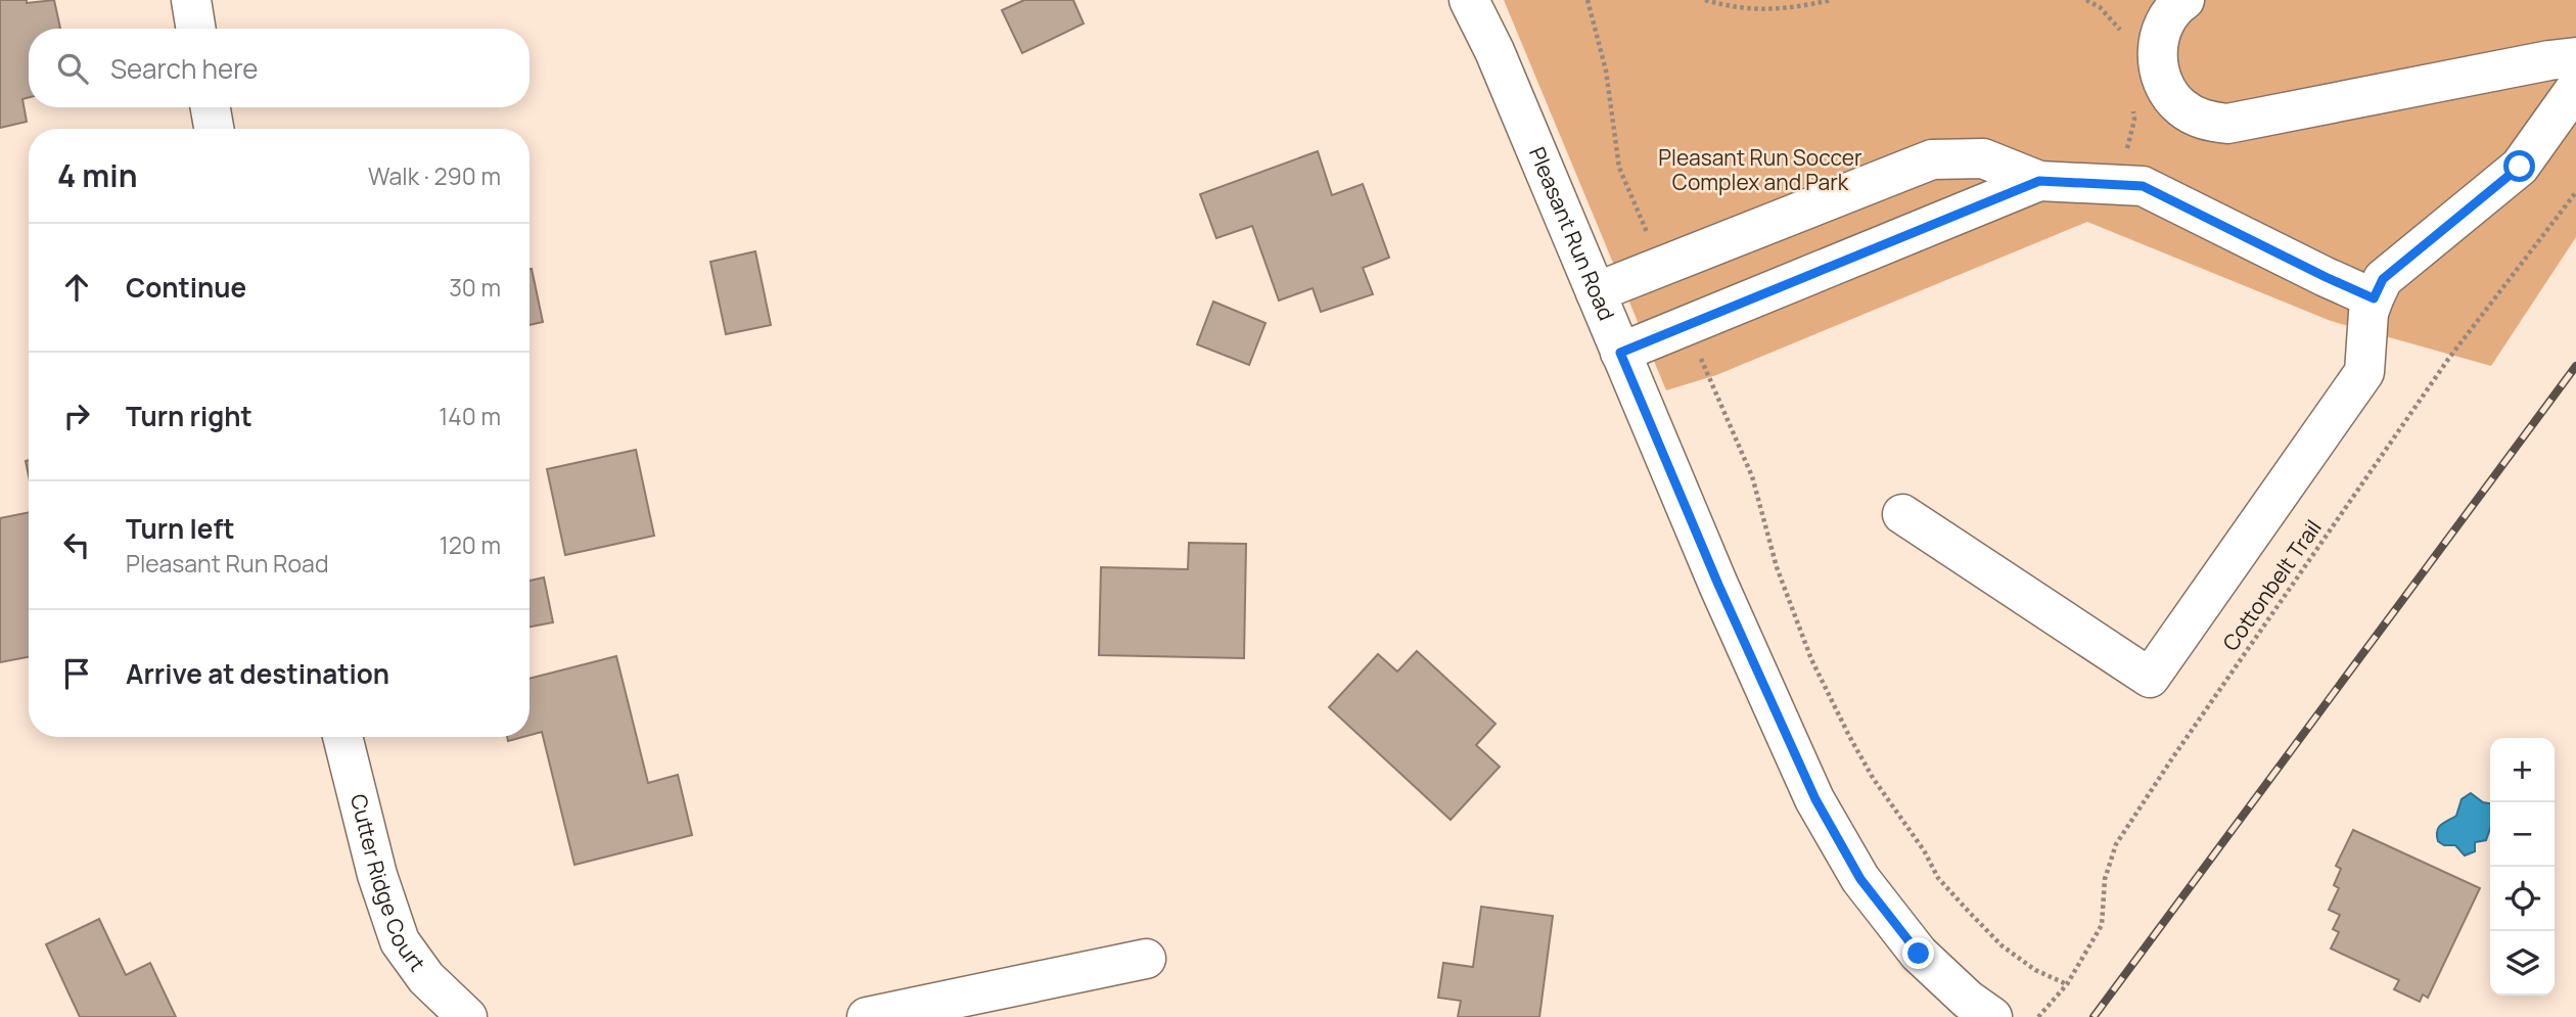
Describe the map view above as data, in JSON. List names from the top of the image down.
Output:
{
  "streets": {
    "main road": ["Pleasant Run Road", "Cutter Ridge Court"],
    "path": ["Cottonbelt Trail"]
  },
  "parks": ["Pleasant Run Soccer Complex and Park"],
  "page": {
    "search": "Search here",
    "heading": ["4 min", "Walk · 290 m"],
    "list": [
      ["Continue", "30 m"],
      ["Turn right", "140 m"],
      ["Turn left", "Pleasant Run Road", "120 m"],
      "Arrive at destination"
    ],
    "map_buttons": ["+", "−"]
  }
}
